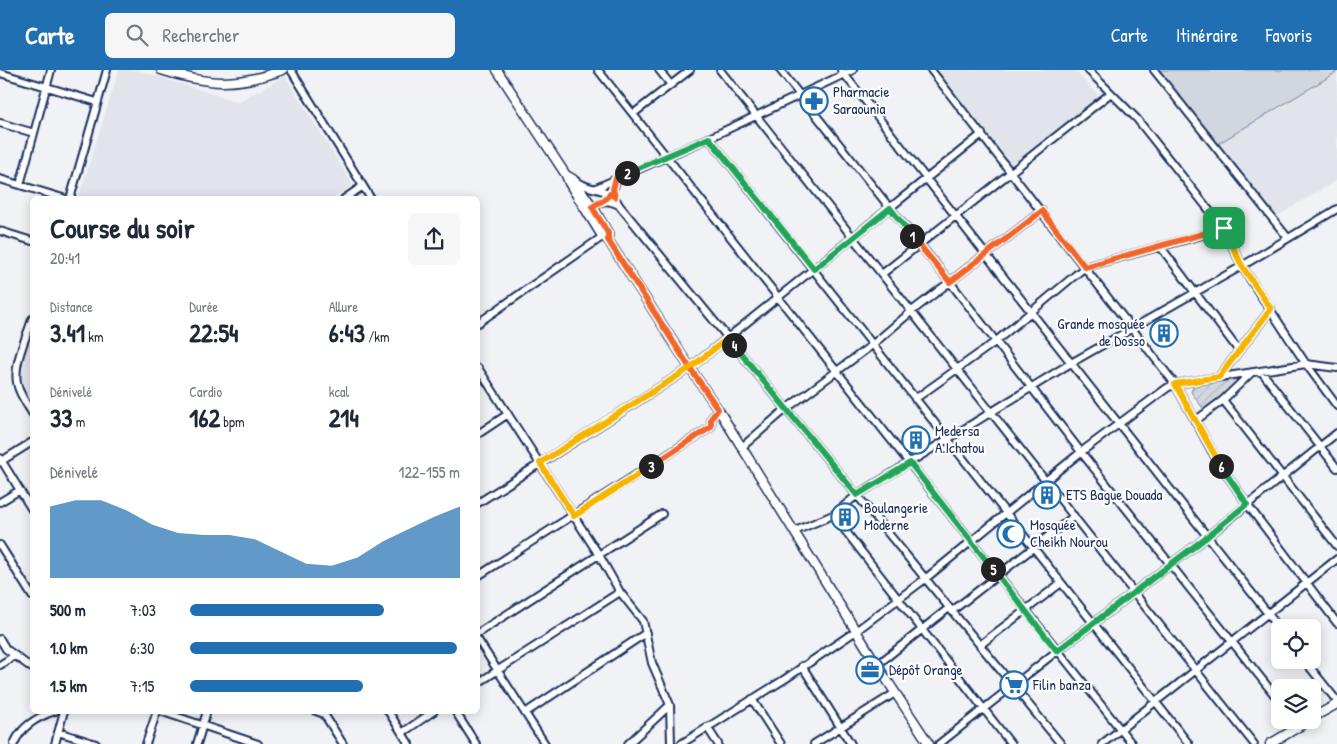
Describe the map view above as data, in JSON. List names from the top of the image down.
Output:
{
  "places": {
    "pharmacy": ["Pharmacie Saraounia"],
    "building": [
      "Grande mosquée de Dosso",
      "Medersa A.Ichatou",
      "ETS Bague Douada",
      "Boulangerie Moderne"
    ],
    "mosque": ["Mosquée Cheikh Nourou"],
    "office": ["Dépôt Orange"],
    "supermarket": ["Filin banza"]
  },
  "page": {
    "header": "Carte",
    "search": "Rechercher",
    "nav": ["Carte", "Itinéraire", "Favoris"],
    "pins": [
      "2",
      "1",
      "4",
      "3",
      "6",
      "5"
    ],
    "heading": ["Course du soir", "20:41"],
    "stats": [
      ["Distance", "3.41 km"],
      ["Durée", "22:54"],
      ["Allure", "6:43 /km"],
      ["Dénivelé", "33 m"],
      ["Cardio", "162 bpm"],
      ["kcal", "214"]
    ],
    "chart": ["Dénivelé", "122–155 m"],
    "list": [
      {
        "name": "500 m",
        "note": "7:03"
      },
      {
        "name": "1.0 km",
        "note": "6:30"
      },
      {
        "name": "1.5 km",
        "note": "7:15"
      }
    ]
  }
}
